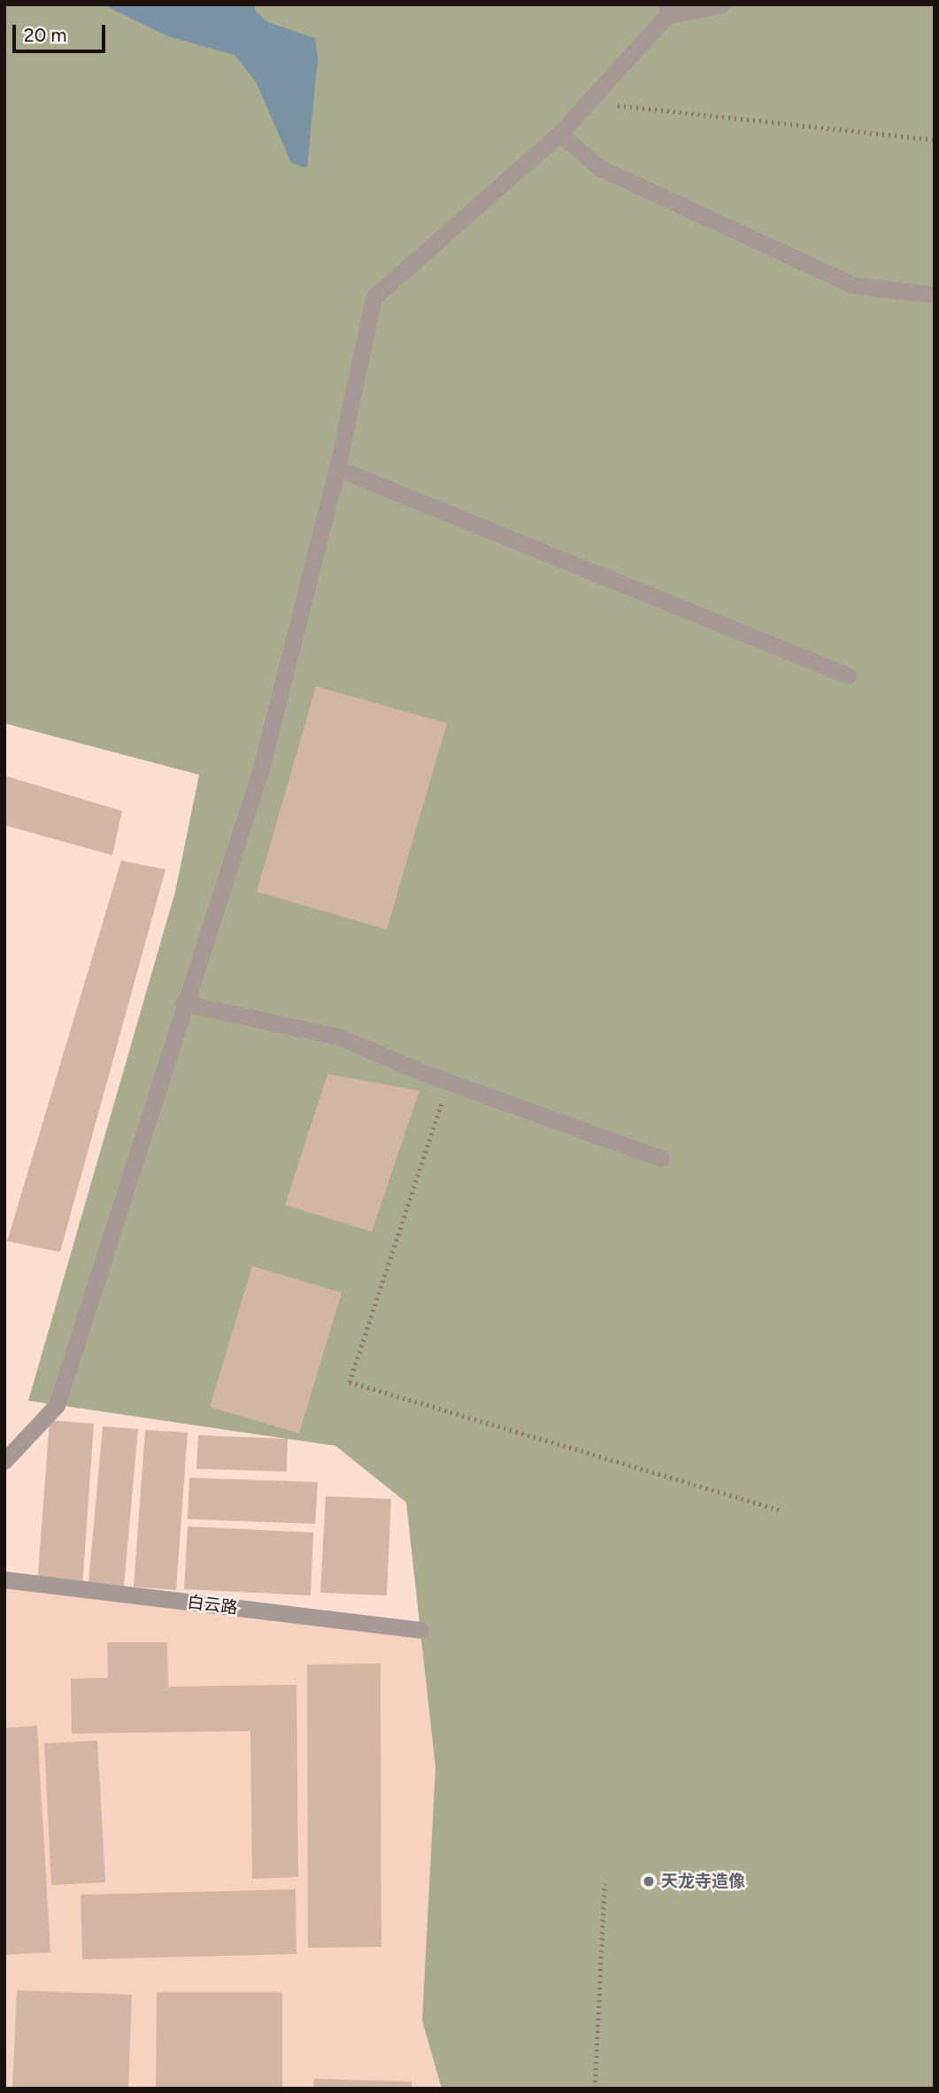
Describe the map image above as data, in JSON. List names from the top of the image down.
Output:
{
  "streets": {
    "street": ["白云路"]
  },
  "places": ["天龙寺造像"],
  "scale_bar": "20 m"
}
